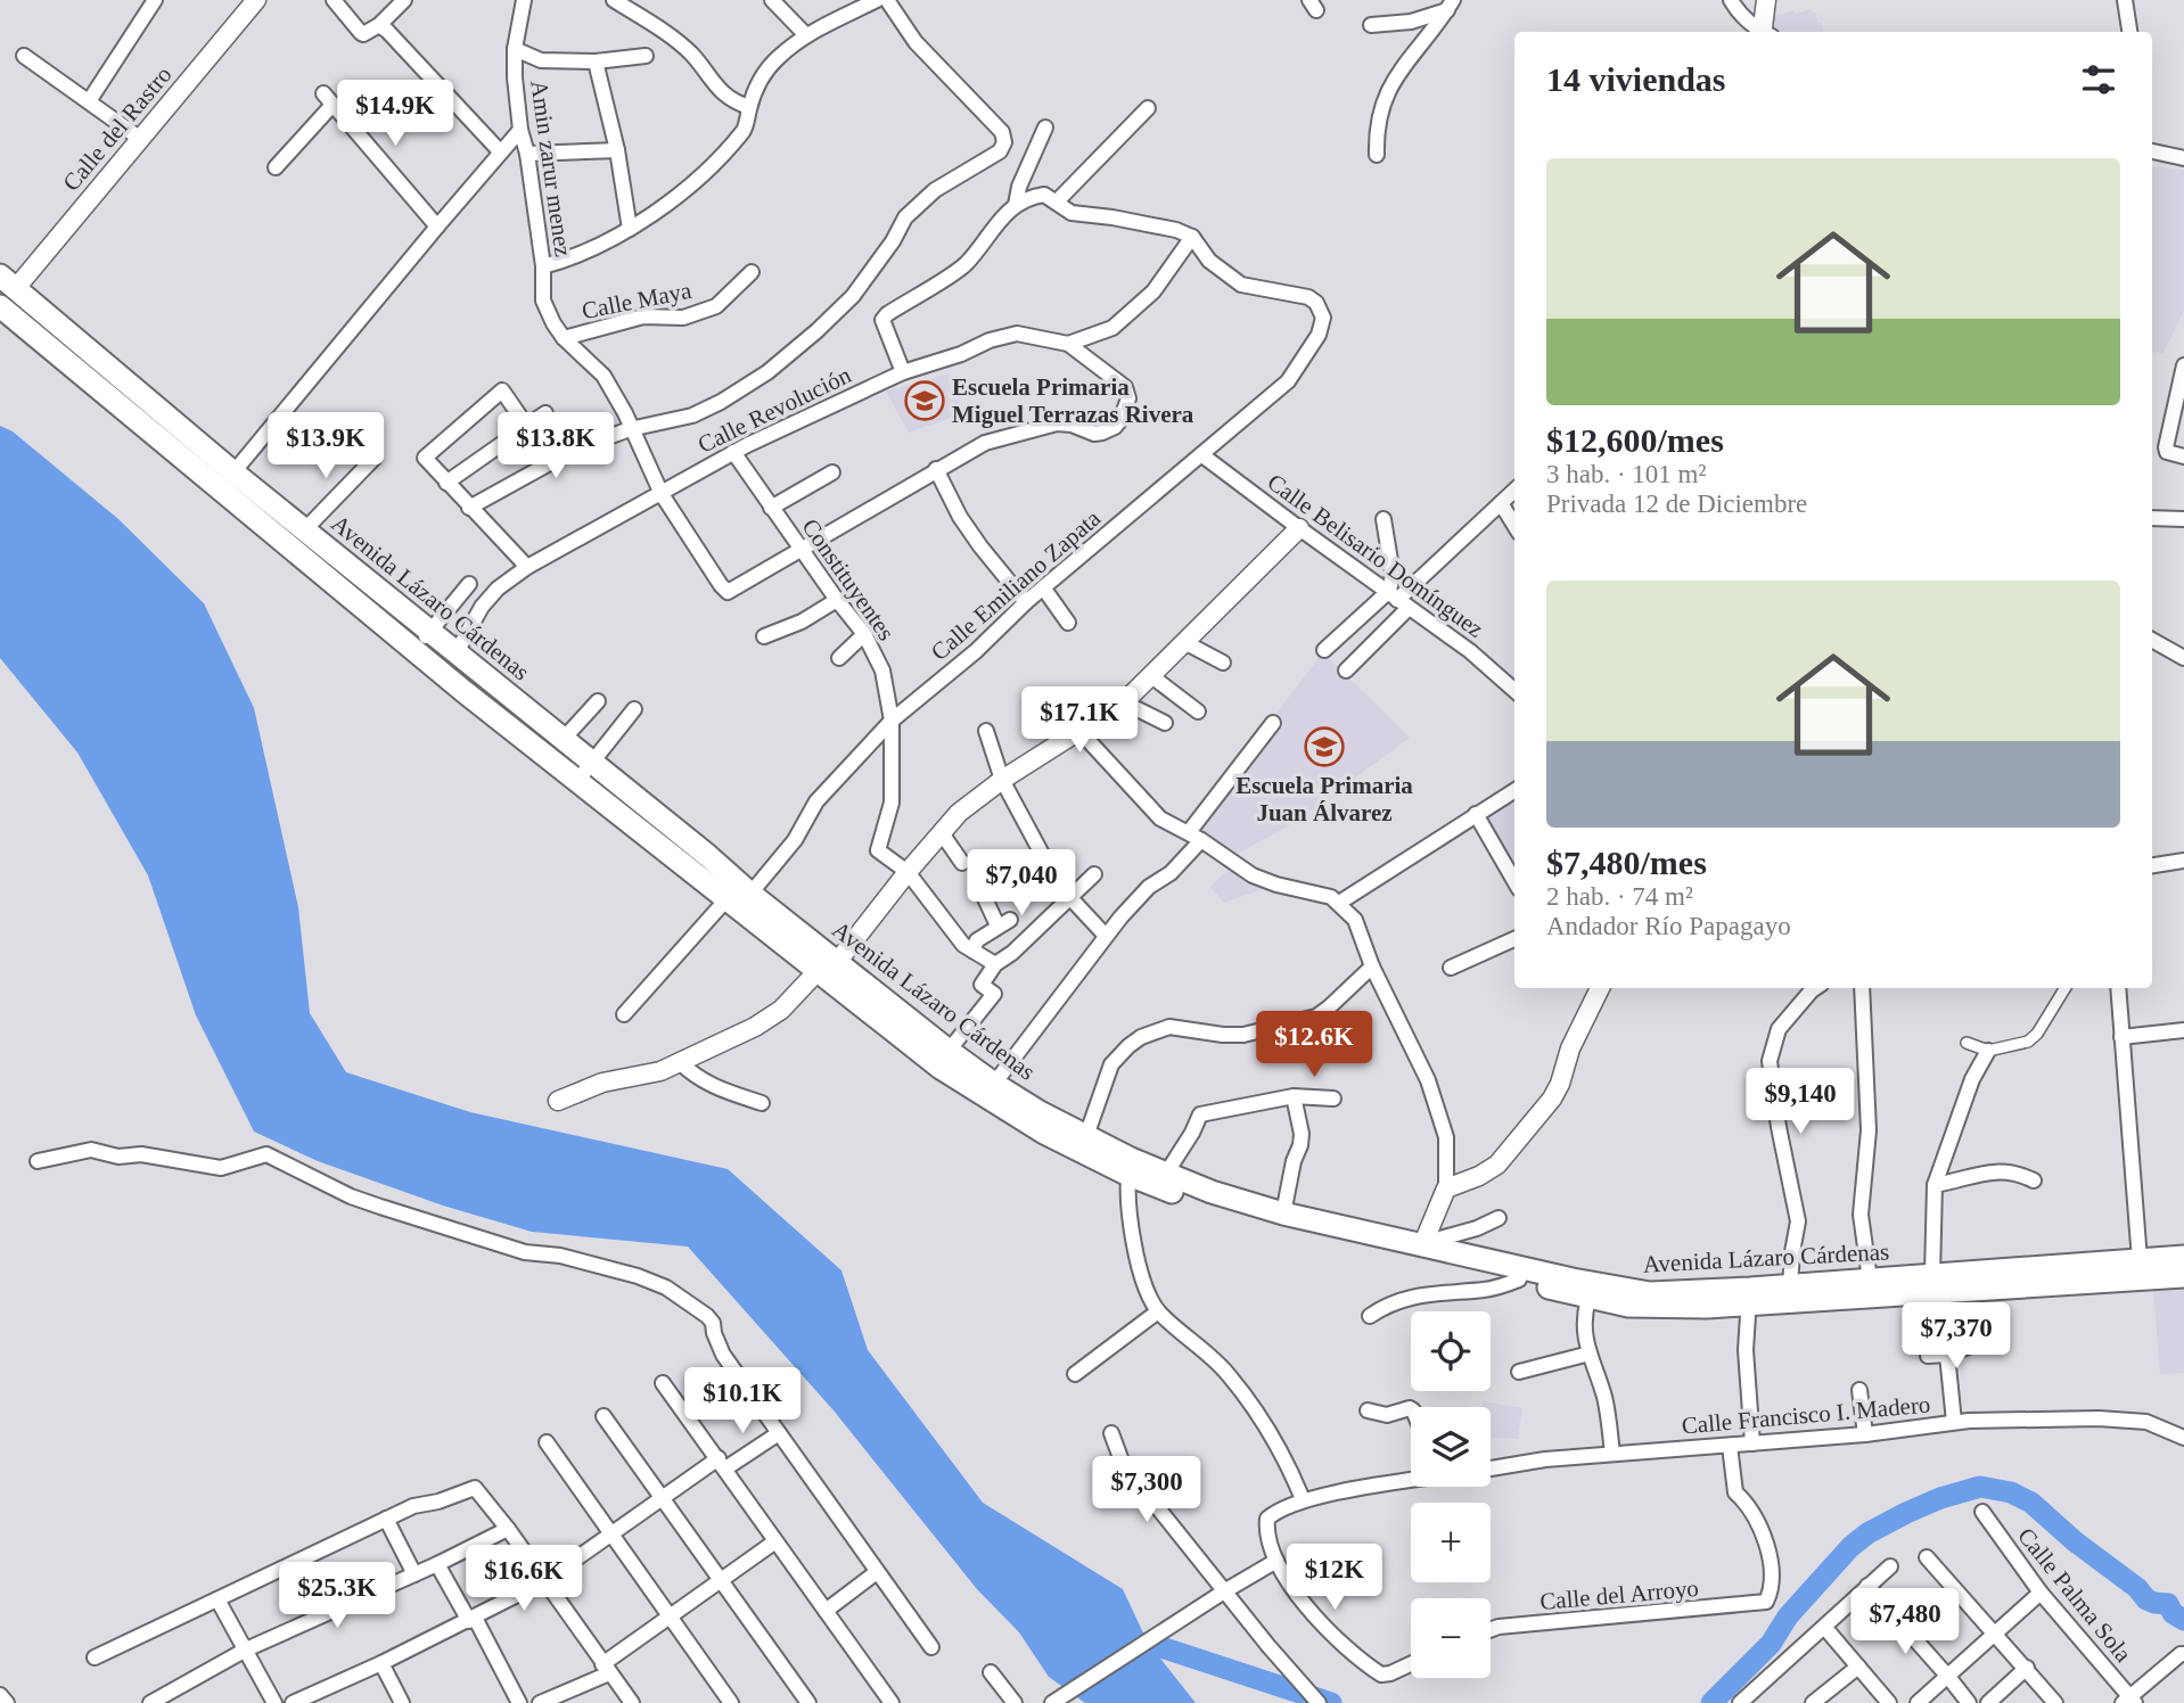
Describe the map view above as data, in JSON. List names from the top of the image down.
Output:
{
  "streets": {
    "main road": ["Avenida Lázaro Cárdenas"],
    "street": [
      "Calle del Rastro",
      "Amin zarur menez",
      "Calle Maya",
      "Calle Revolución",
      "Calle Belisario Domínguez",
      "Constituyentes",
      "Calle Emiliano Zapata",
      "Calle Francisco I. Madero",
      "Calle del Arroyo",
      "Calle Palma Sola"
    ]
  },
  "crossings": [
    ["Calle del Rastro", "Avenida Lázaro Cárdenas"],
    ["Amin zarur menez", "Calle Maya"],
    ["Amin zarur menez", "Calle Revolución"],
    ["Amin zarur menez", "Constituyentes"],
    ["Calle Revolución", "Constituyentes"],
    ["Calle Revolución", "Avenida Lázaro Cárdenas"],
    ["Calle Belisario Domínguez", "Calle Emiliano Zapata"],
    ["Constituyentes", "Calle Emiliano Zapata"],
    ["Calle Emiliano Zapata", "Avenida Lázaro Cárdenas"],
    ["Calle Francisco I. Madero", "Calle del Arroyo"]
  ],
  "places": {
    "school or university": ["Escuela Primaria Miguel Terrazas Rivera", "Escuela Primaria Juan Álvarez"]
  },
  "page": {
    "heading": "14 viviendas",
    "price": [
      "$14.9K",
      "$13.9K",
      "$13.8K",
      "$17.1K",
      "$7,040",
      "$12.6K",
      "$9,140",
      "$7,370",
      "$10.1K",
      "$7,300",
      "$12K",
      "$16.6K",
      "$25.3K",
      "$7,480"
    ],
    "list": [
      {
        "name": "$12,600/mes",
        "note": "3 hab. · 101 m² · Privada 12 de Diciembre"
      },
      {
        "name": "$7,480/mes",
        "note": "2 hab. · 74 m² · Andador Río Papagayo"
      }
    ],
    "map_buttons": ["+", "−"]
  }
}
